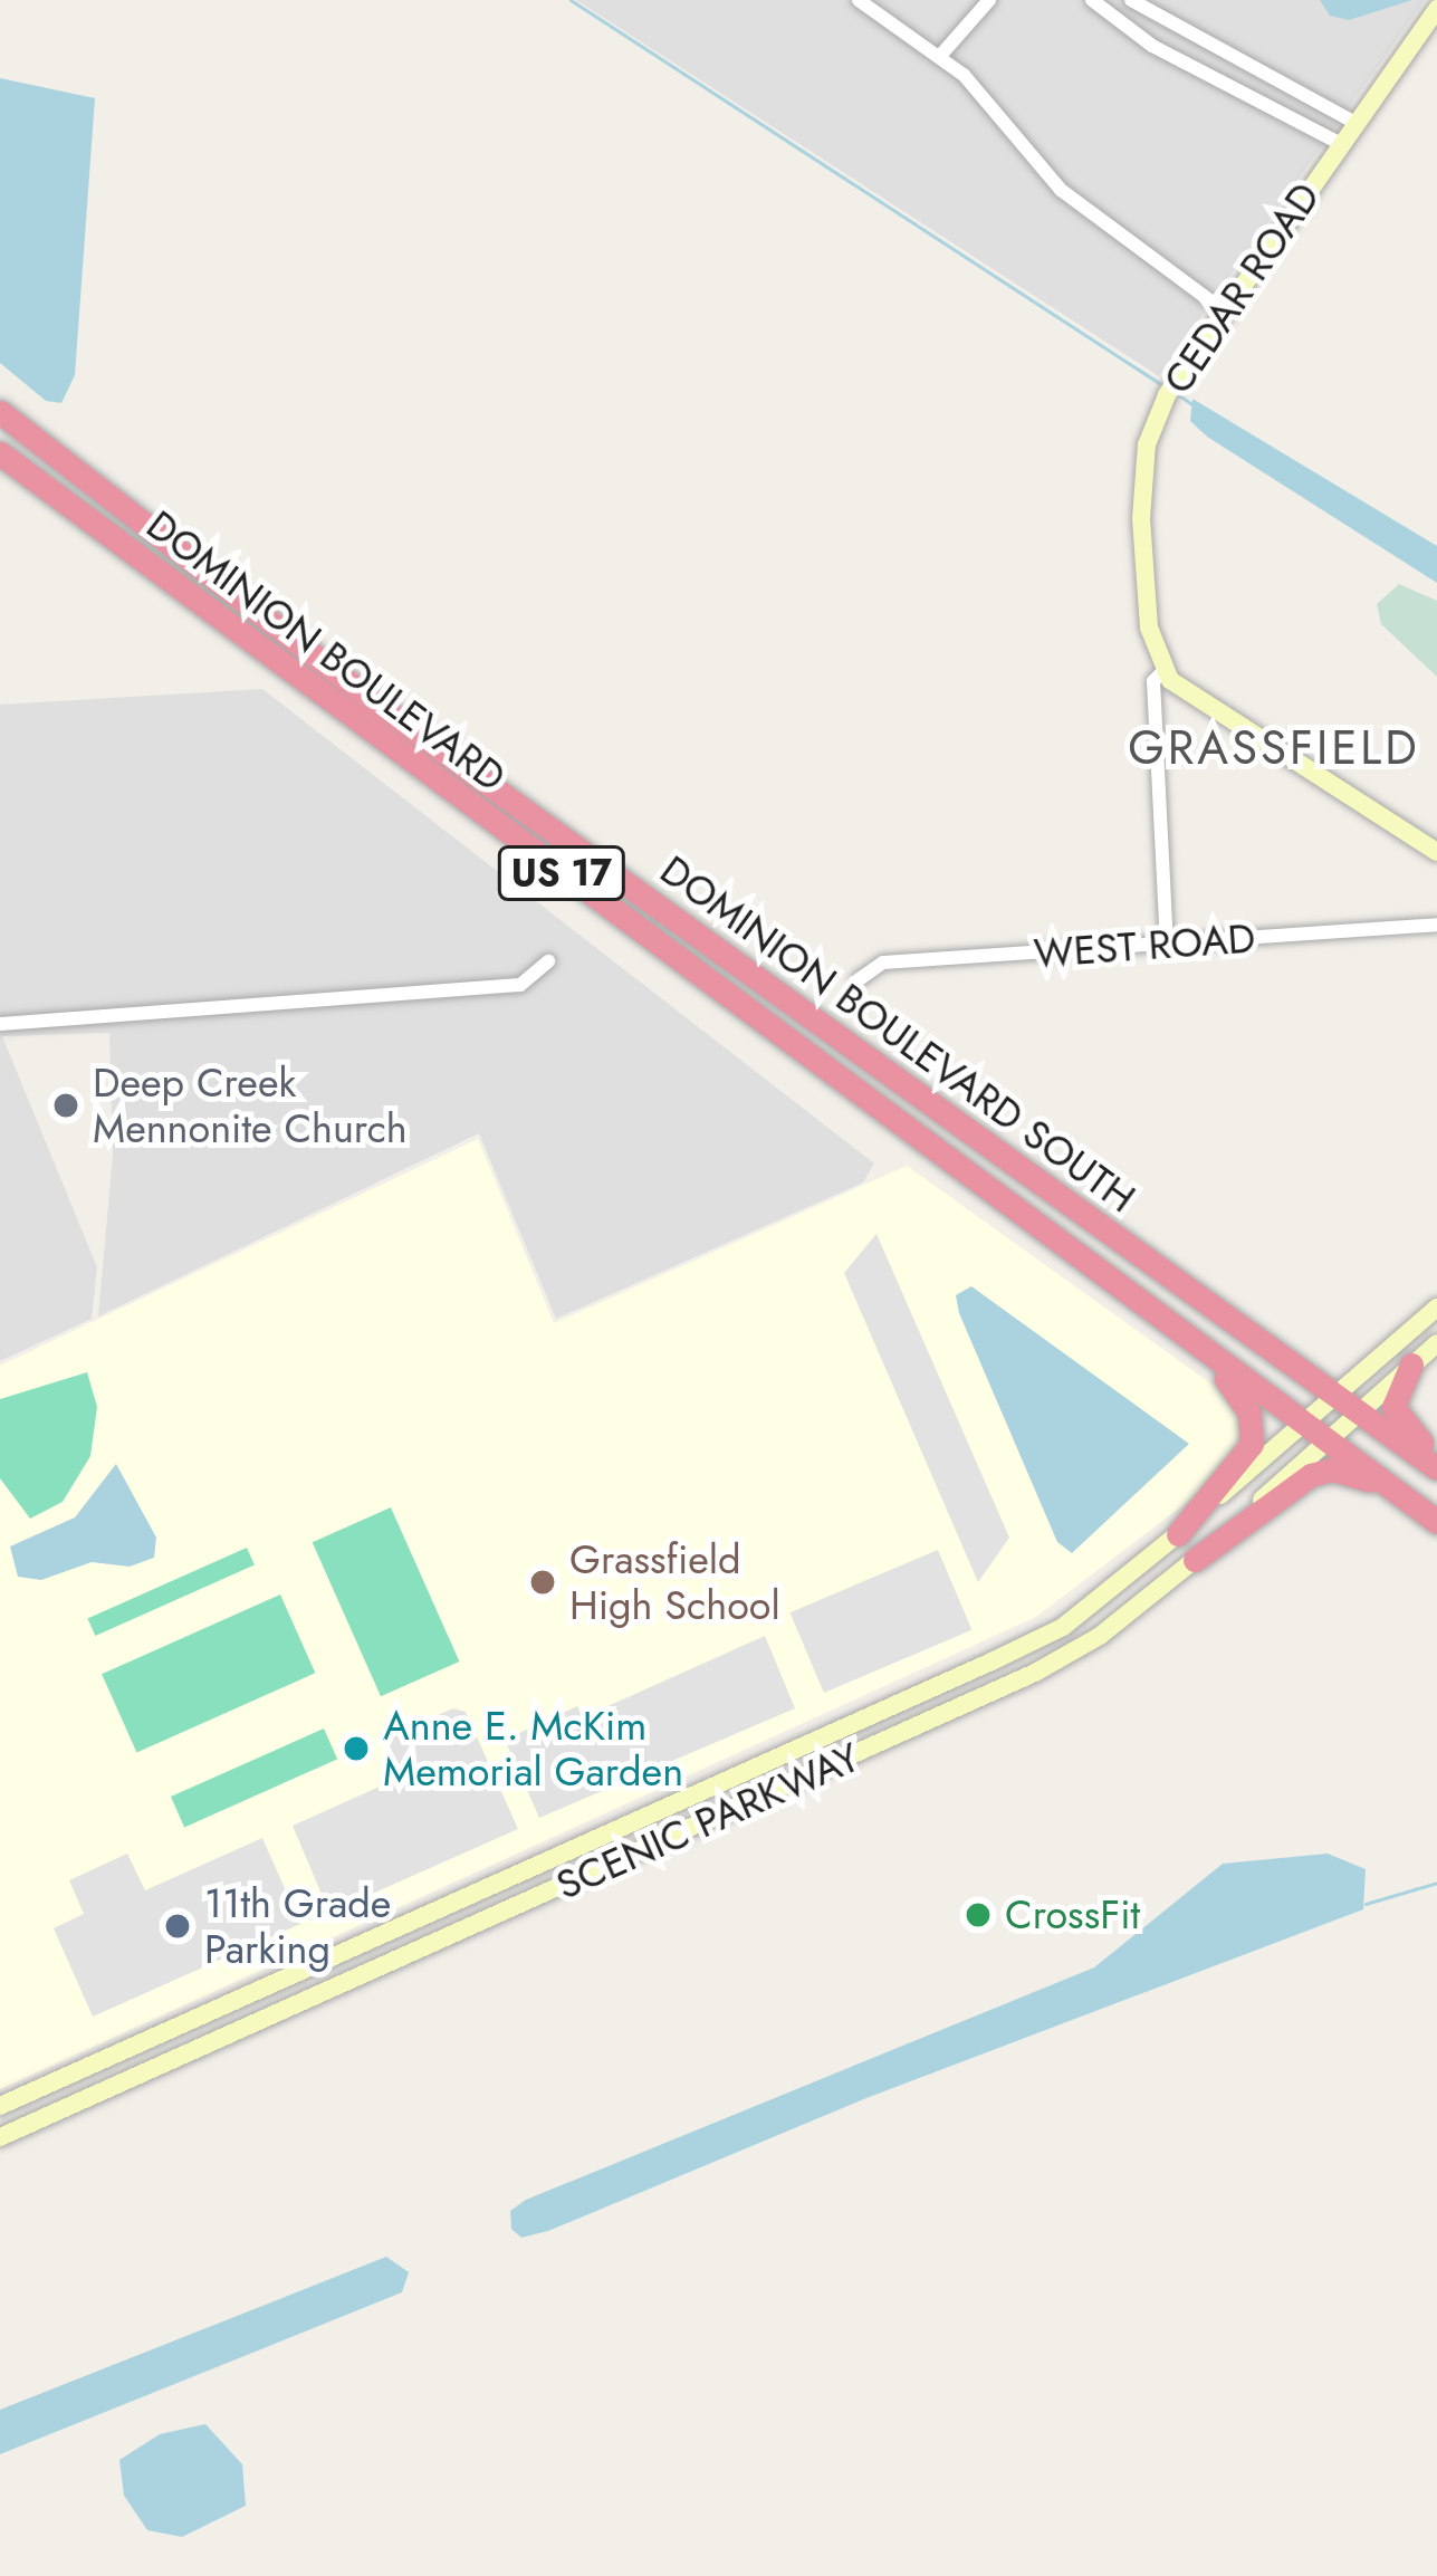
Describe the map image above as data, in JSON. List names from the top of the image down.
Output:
{
  "streets": {
    "highway": ["DOMINION BOULEVARD", "US 17", "DOMINION BOULEVARD SOUTH"],
    "street": ["CEDAR ROAD", "WEST ROAD", "SCENIC PARKWAY"]
  },
  "crossings": [
    ["DOMINION BOULEVARD", "US 17"],
    ["US 17", "SCENIC PARKWAY"],
    ["DOMINION BOULEVARD SOUTH", "SCENIC PARKWAY"]
  ],
  "districts": ["GRASSFIELD"],
  "places": [
    "Deep Creek Mennonite Church",
    "Grassfield High School",
    "Anne E. McKim Memorial Garden",
    "CrossFit",
    "11th Grade Parking"
  ]
}
